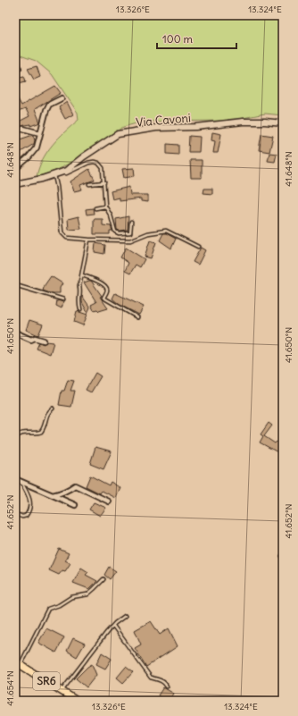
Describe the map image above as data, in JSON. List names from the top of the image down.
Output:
{
  "streets": {
    "main road": ["SR6"],
    "street": ["Via Cavoni"]
  },
  "scale_bar": "100 m",
  "coordinates": [
    "13.326°E",
    "13.324°E",
    "41.648°N",
    "41.650°N",
    "41.652°N",
    "41.654°N"
  ]
}
